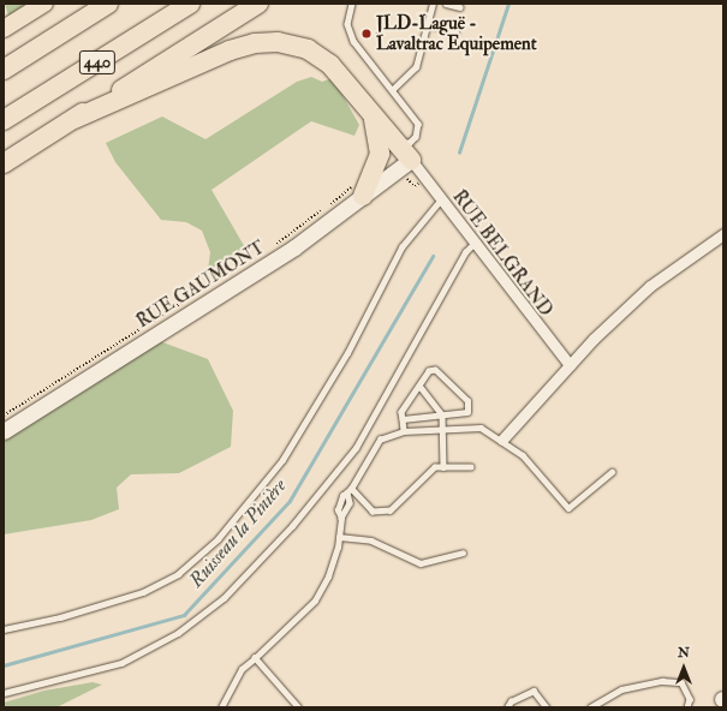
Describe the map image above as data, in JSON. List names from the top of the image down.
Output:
{
  "streets": {
    "highway": ["440"],
    "street": ["RUE BELGRAND", "RUE GAUMONT"]
  },
  "crossings": [
    ["RUE BELGRAND", "RUE GAUMONT"]
  ],
  "water": ["Ruisseau la Pinière"],
  "places": ["JLD-Laguë - Lavaltrac Equipement"],
  "north": "top"
}
